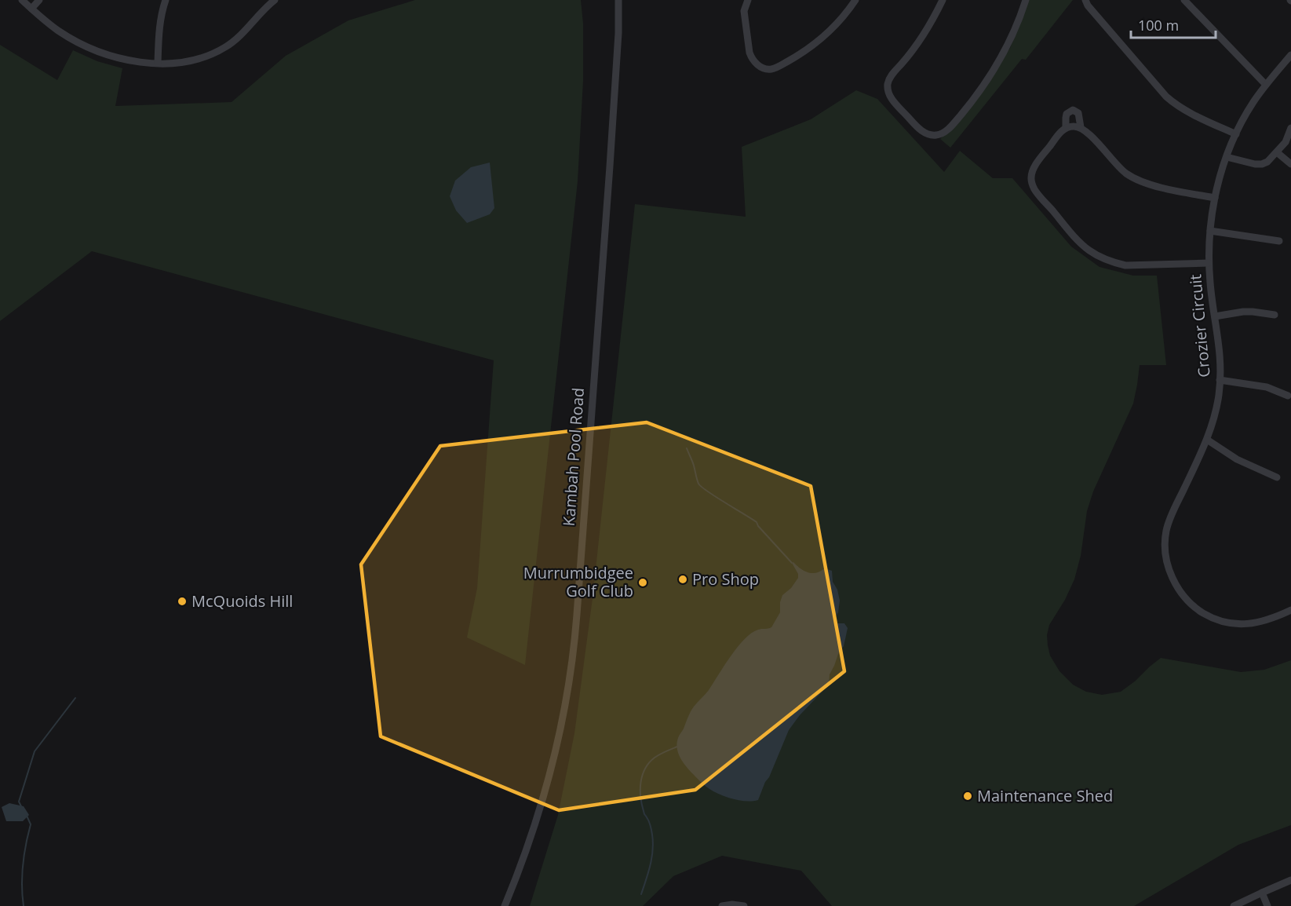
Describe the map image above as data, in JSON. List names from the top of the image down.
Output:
{
  "streets": {
    "street": ["Crozier Circuit", "Kambah Pool Road"]
  },
  "places": [
    "Pro Shop",
    "Murrumbidgee Golf Club",
    "McQuoids Hill",
    "Maintenance Shed"
  ],
  "scale_bar": "100 m"
}
